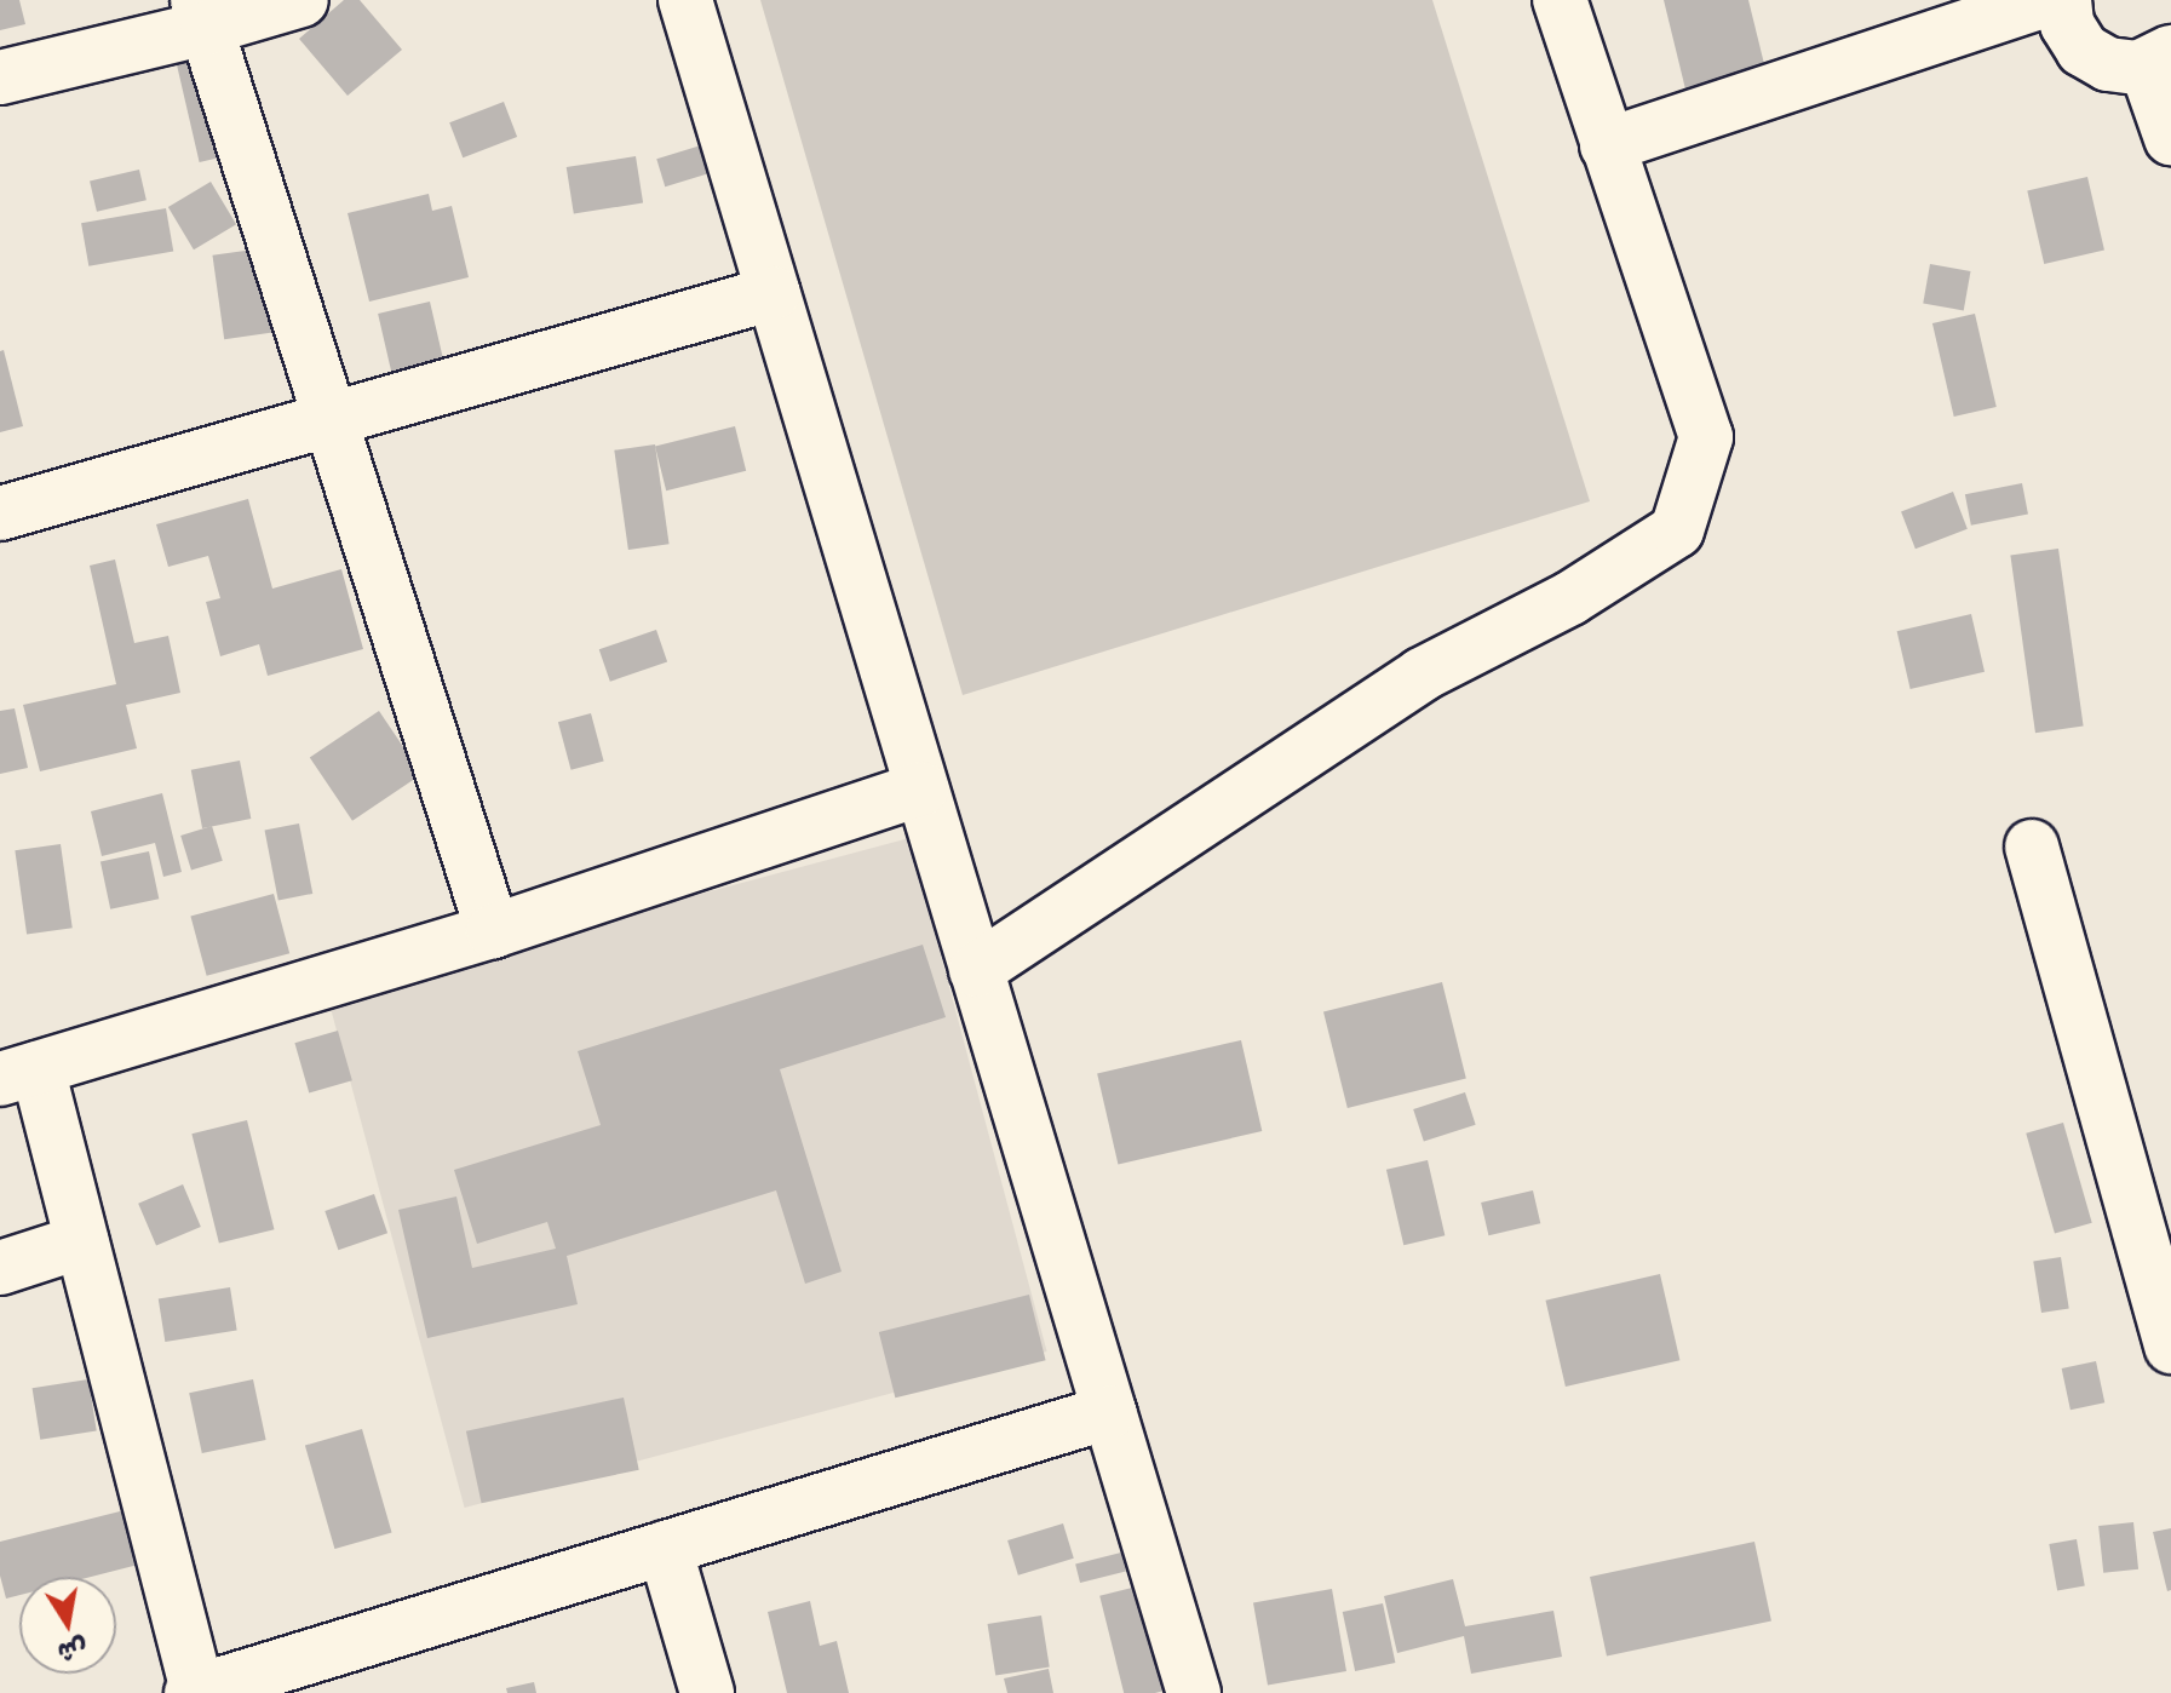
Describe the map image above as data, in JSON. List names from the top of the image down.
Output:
{
  "north": "bottom"
}
